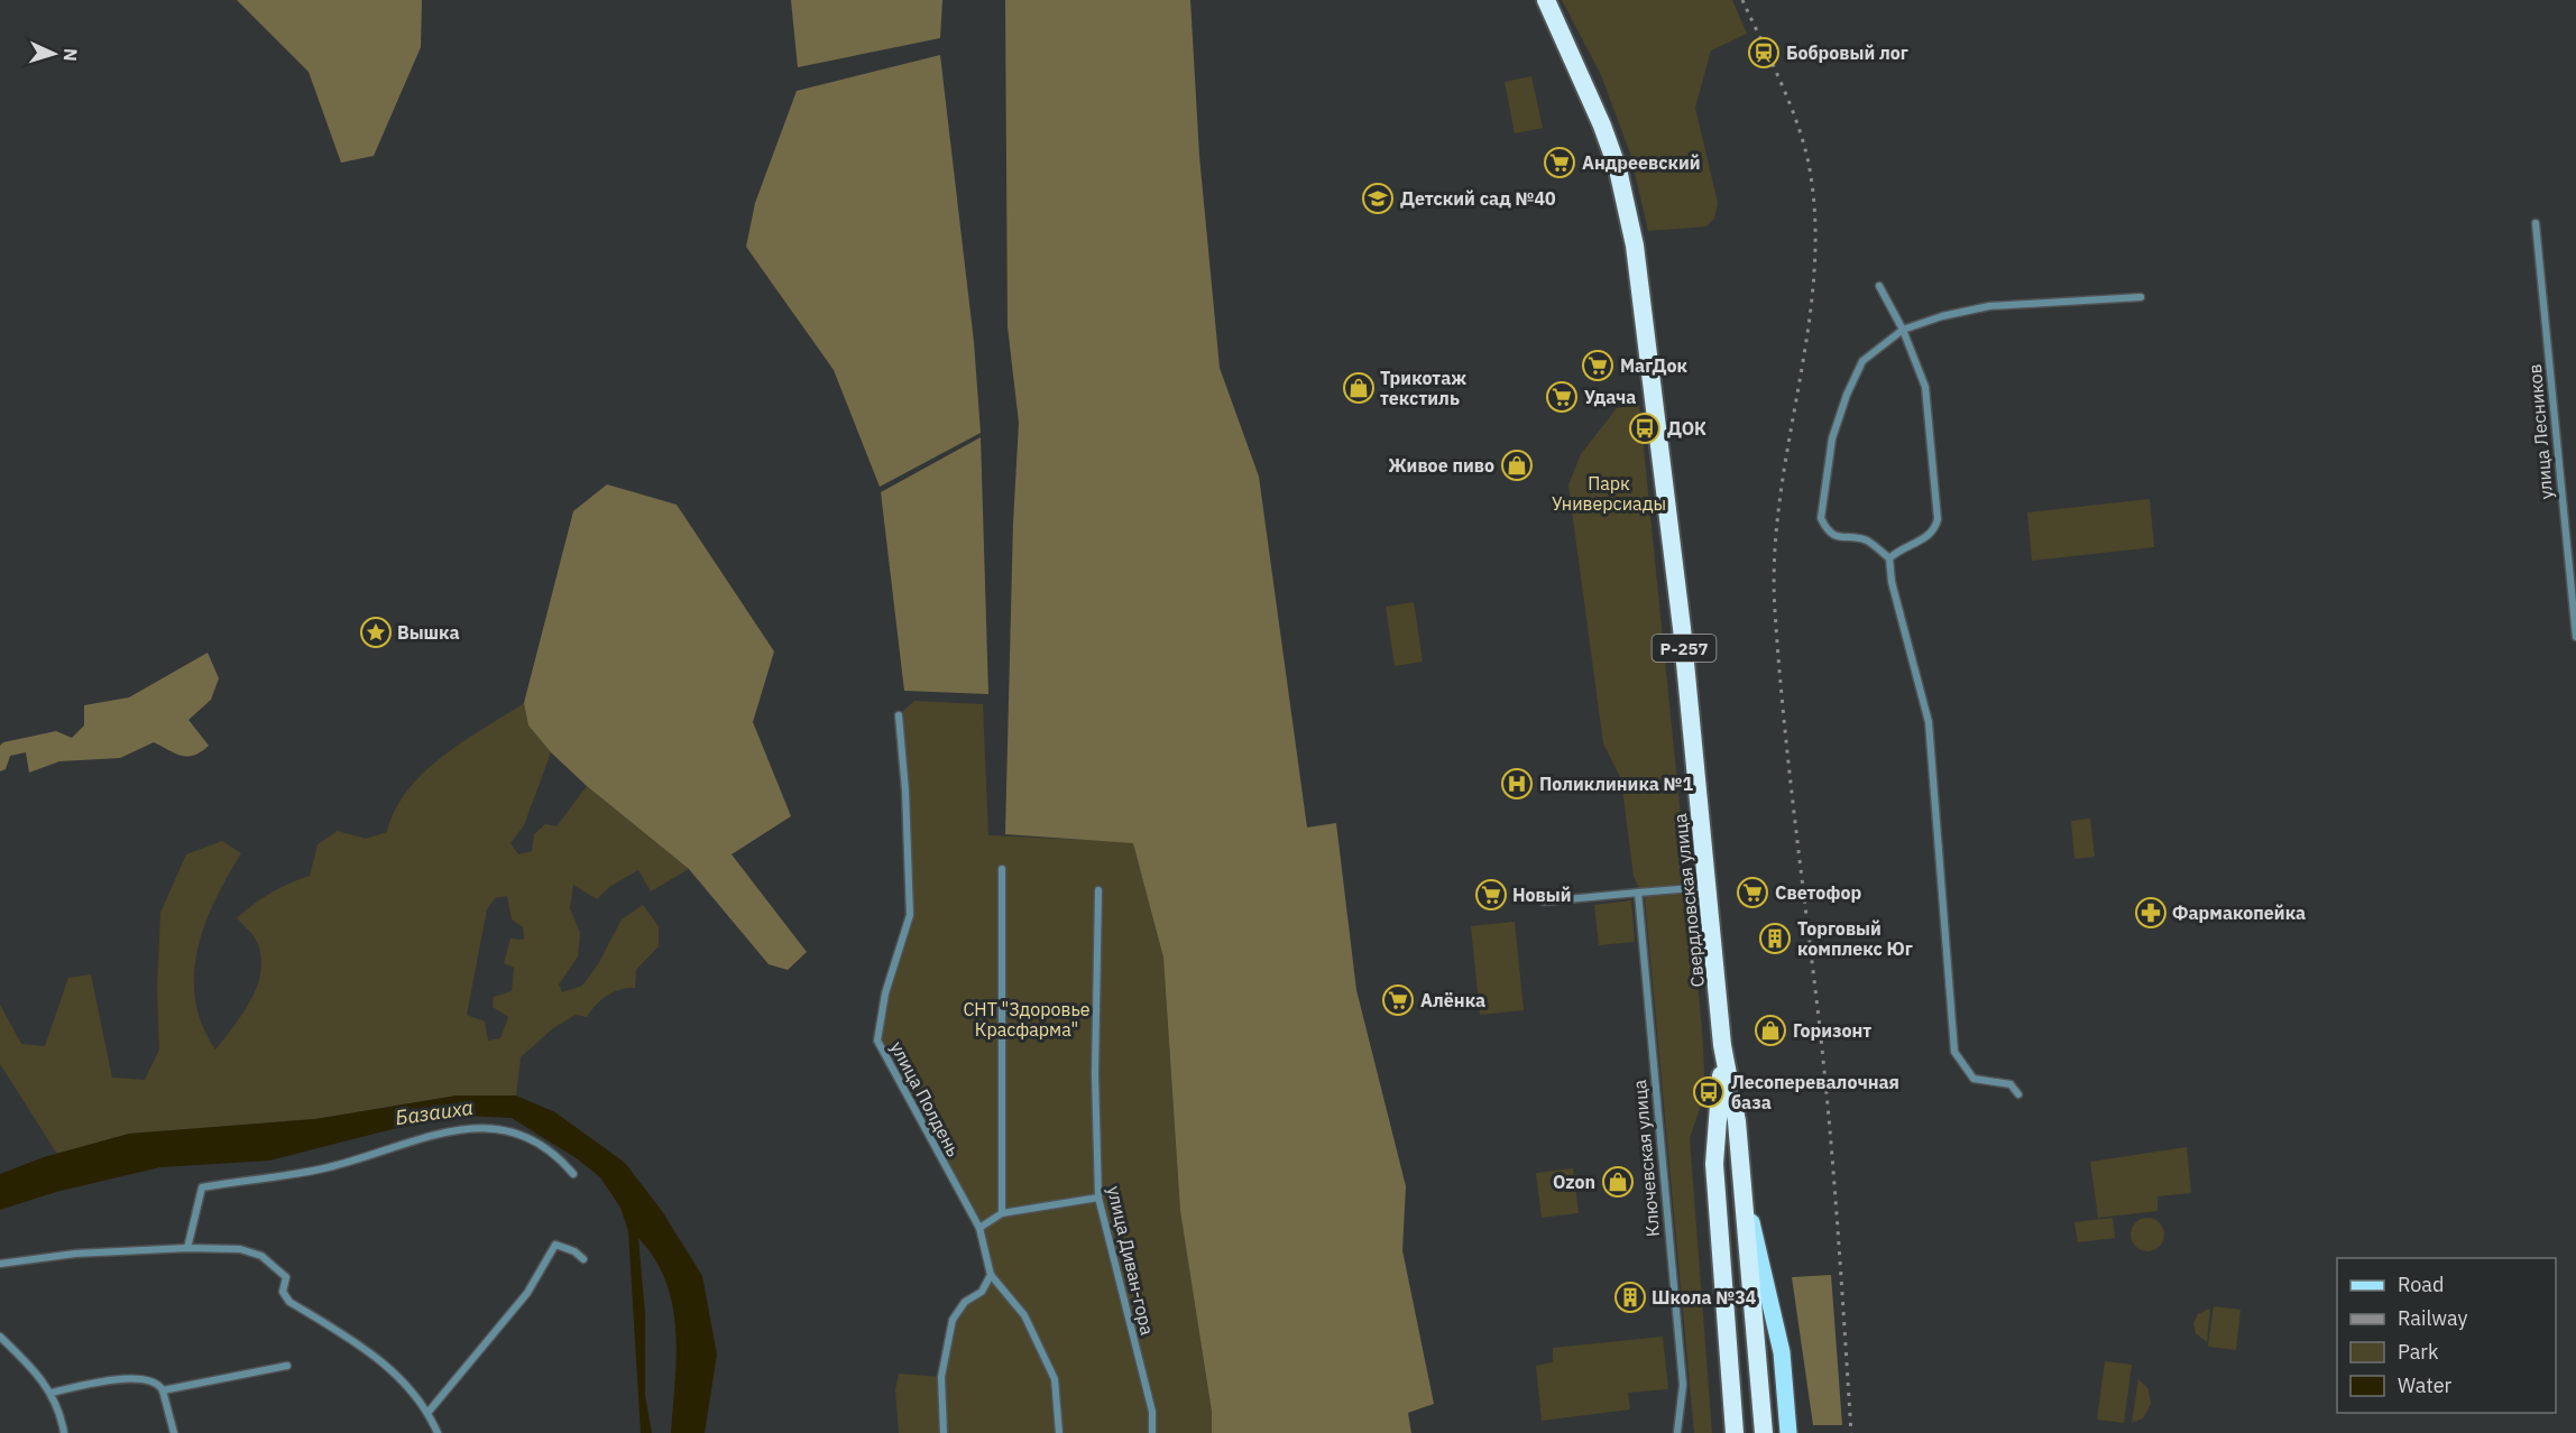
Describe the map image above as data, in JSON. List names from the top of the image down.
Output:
{
  "streets": {
    "highway": ["Р-257", "Свердловская улица"],
    "street": [
      "улица Лесников",
      "улица Полдень",
      "Ключевская улица",
      "улица Диван-гора"
    ]
  },
  "water": ["Базаиха"],
  "parks": ["Парк Универсиады", "СНТ \"Здоровье Красфарма\""],
  "places": {
    "station": ["Бобровый лог"],
    "supermarket": [
      "Андреевский",
      "МагДок",
      "Удача",
      "Светофор",
      "Новый",
      "Алёнка"
    ],
    "school or university": ["Детский сад №40"],
    "shop": [
      "Трикотаж текстиль",
      "Живое пиво",
      "Горизонт",
      "Ozon"
    ],
    "bus stop": ["ДОК", "Лесоперевалочная база"],
    "place": ["Вышка"],
    "hospital": ["Поликлиника №1"],
    "pharmacy": ["Фармакопейка"],
    "building": ["Торговый комплекс Юг", "Школа №34"]
  },
  "legend": [
    "Road",
    "Railway",
    "Park",
    "Water"
  ],
  "north": "right"
}
